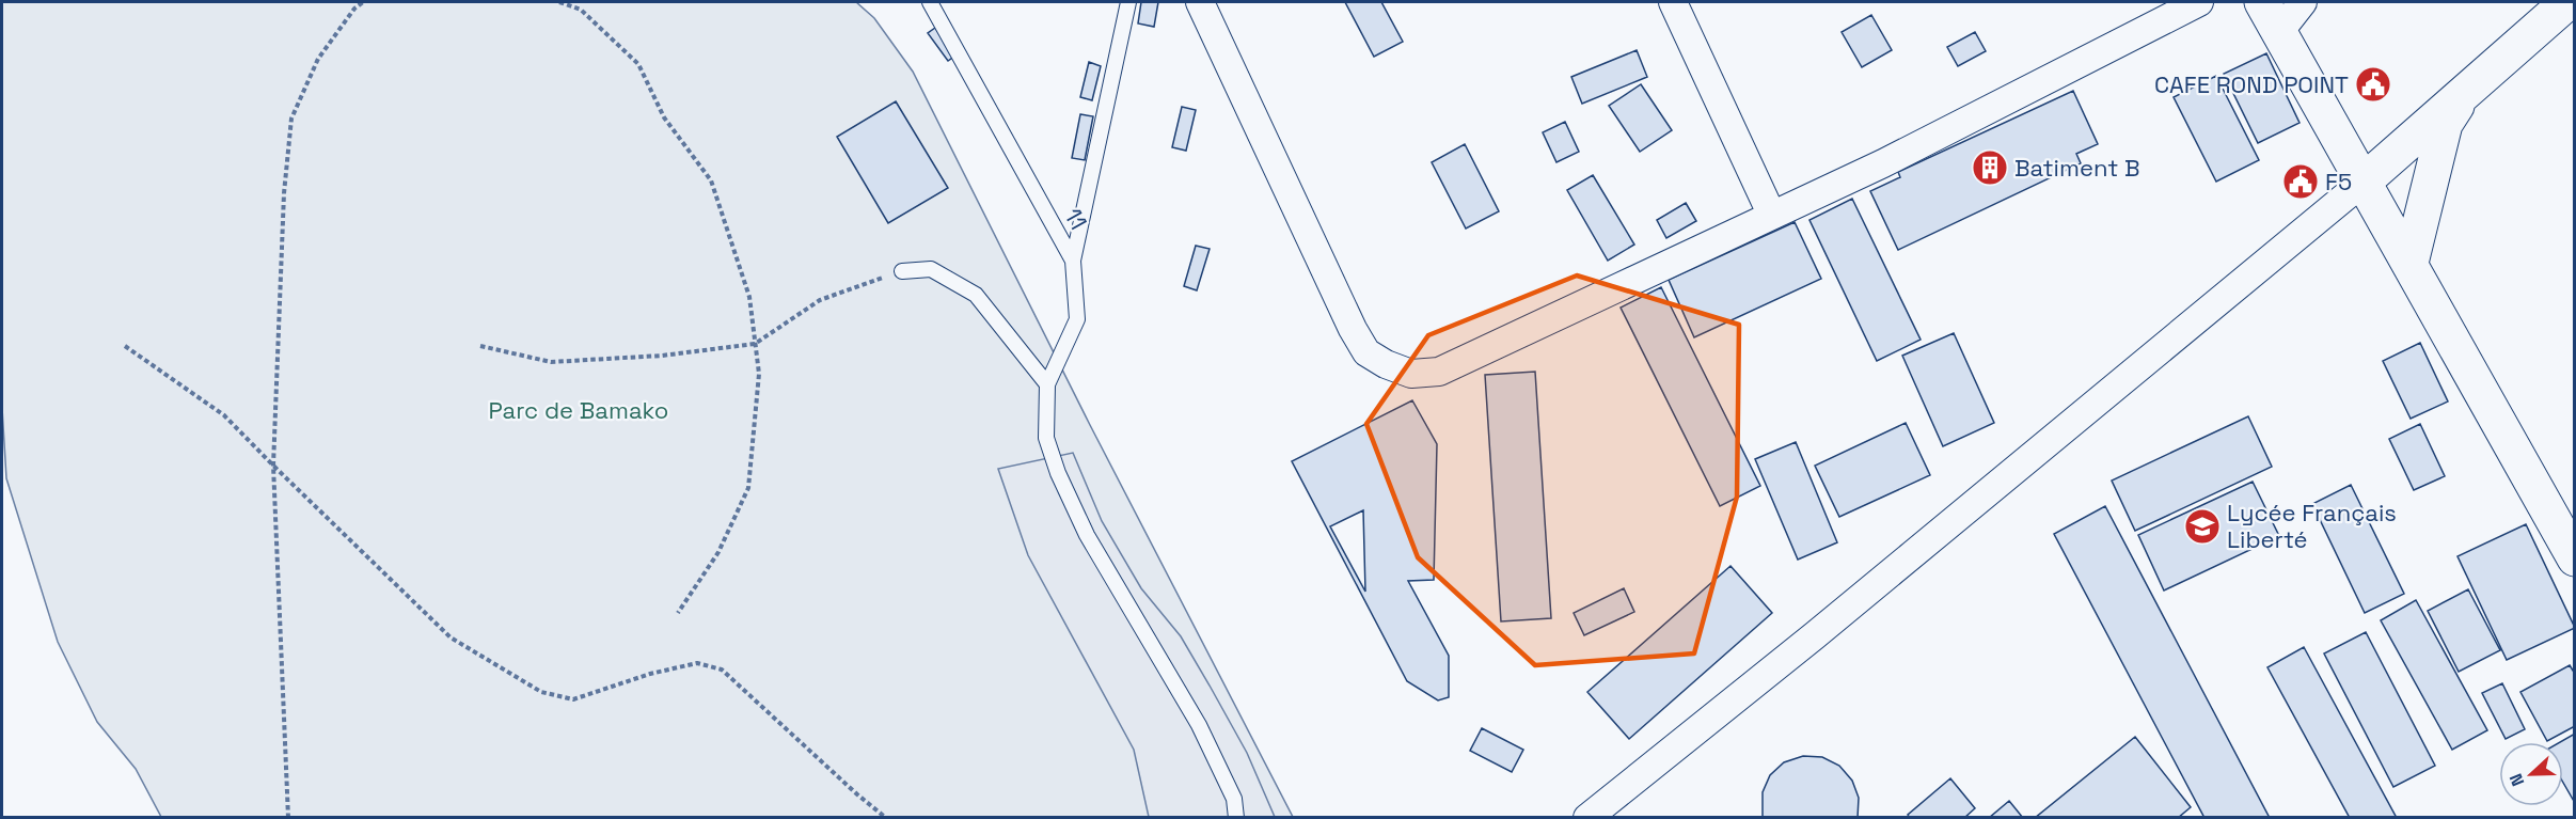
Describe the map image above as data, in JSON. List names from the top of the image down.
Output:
{
  "streets": {
    "lane": ["11"]
  },
  "parks": ["Parc de Bamako"],
  "places": {
    "public building": ["CAFE ROND POINT", "F5"],
    "building": ["Batiment B"],
    "school or university": ["Lycée Français Liberté"]
  },
  "north": "left"
}
